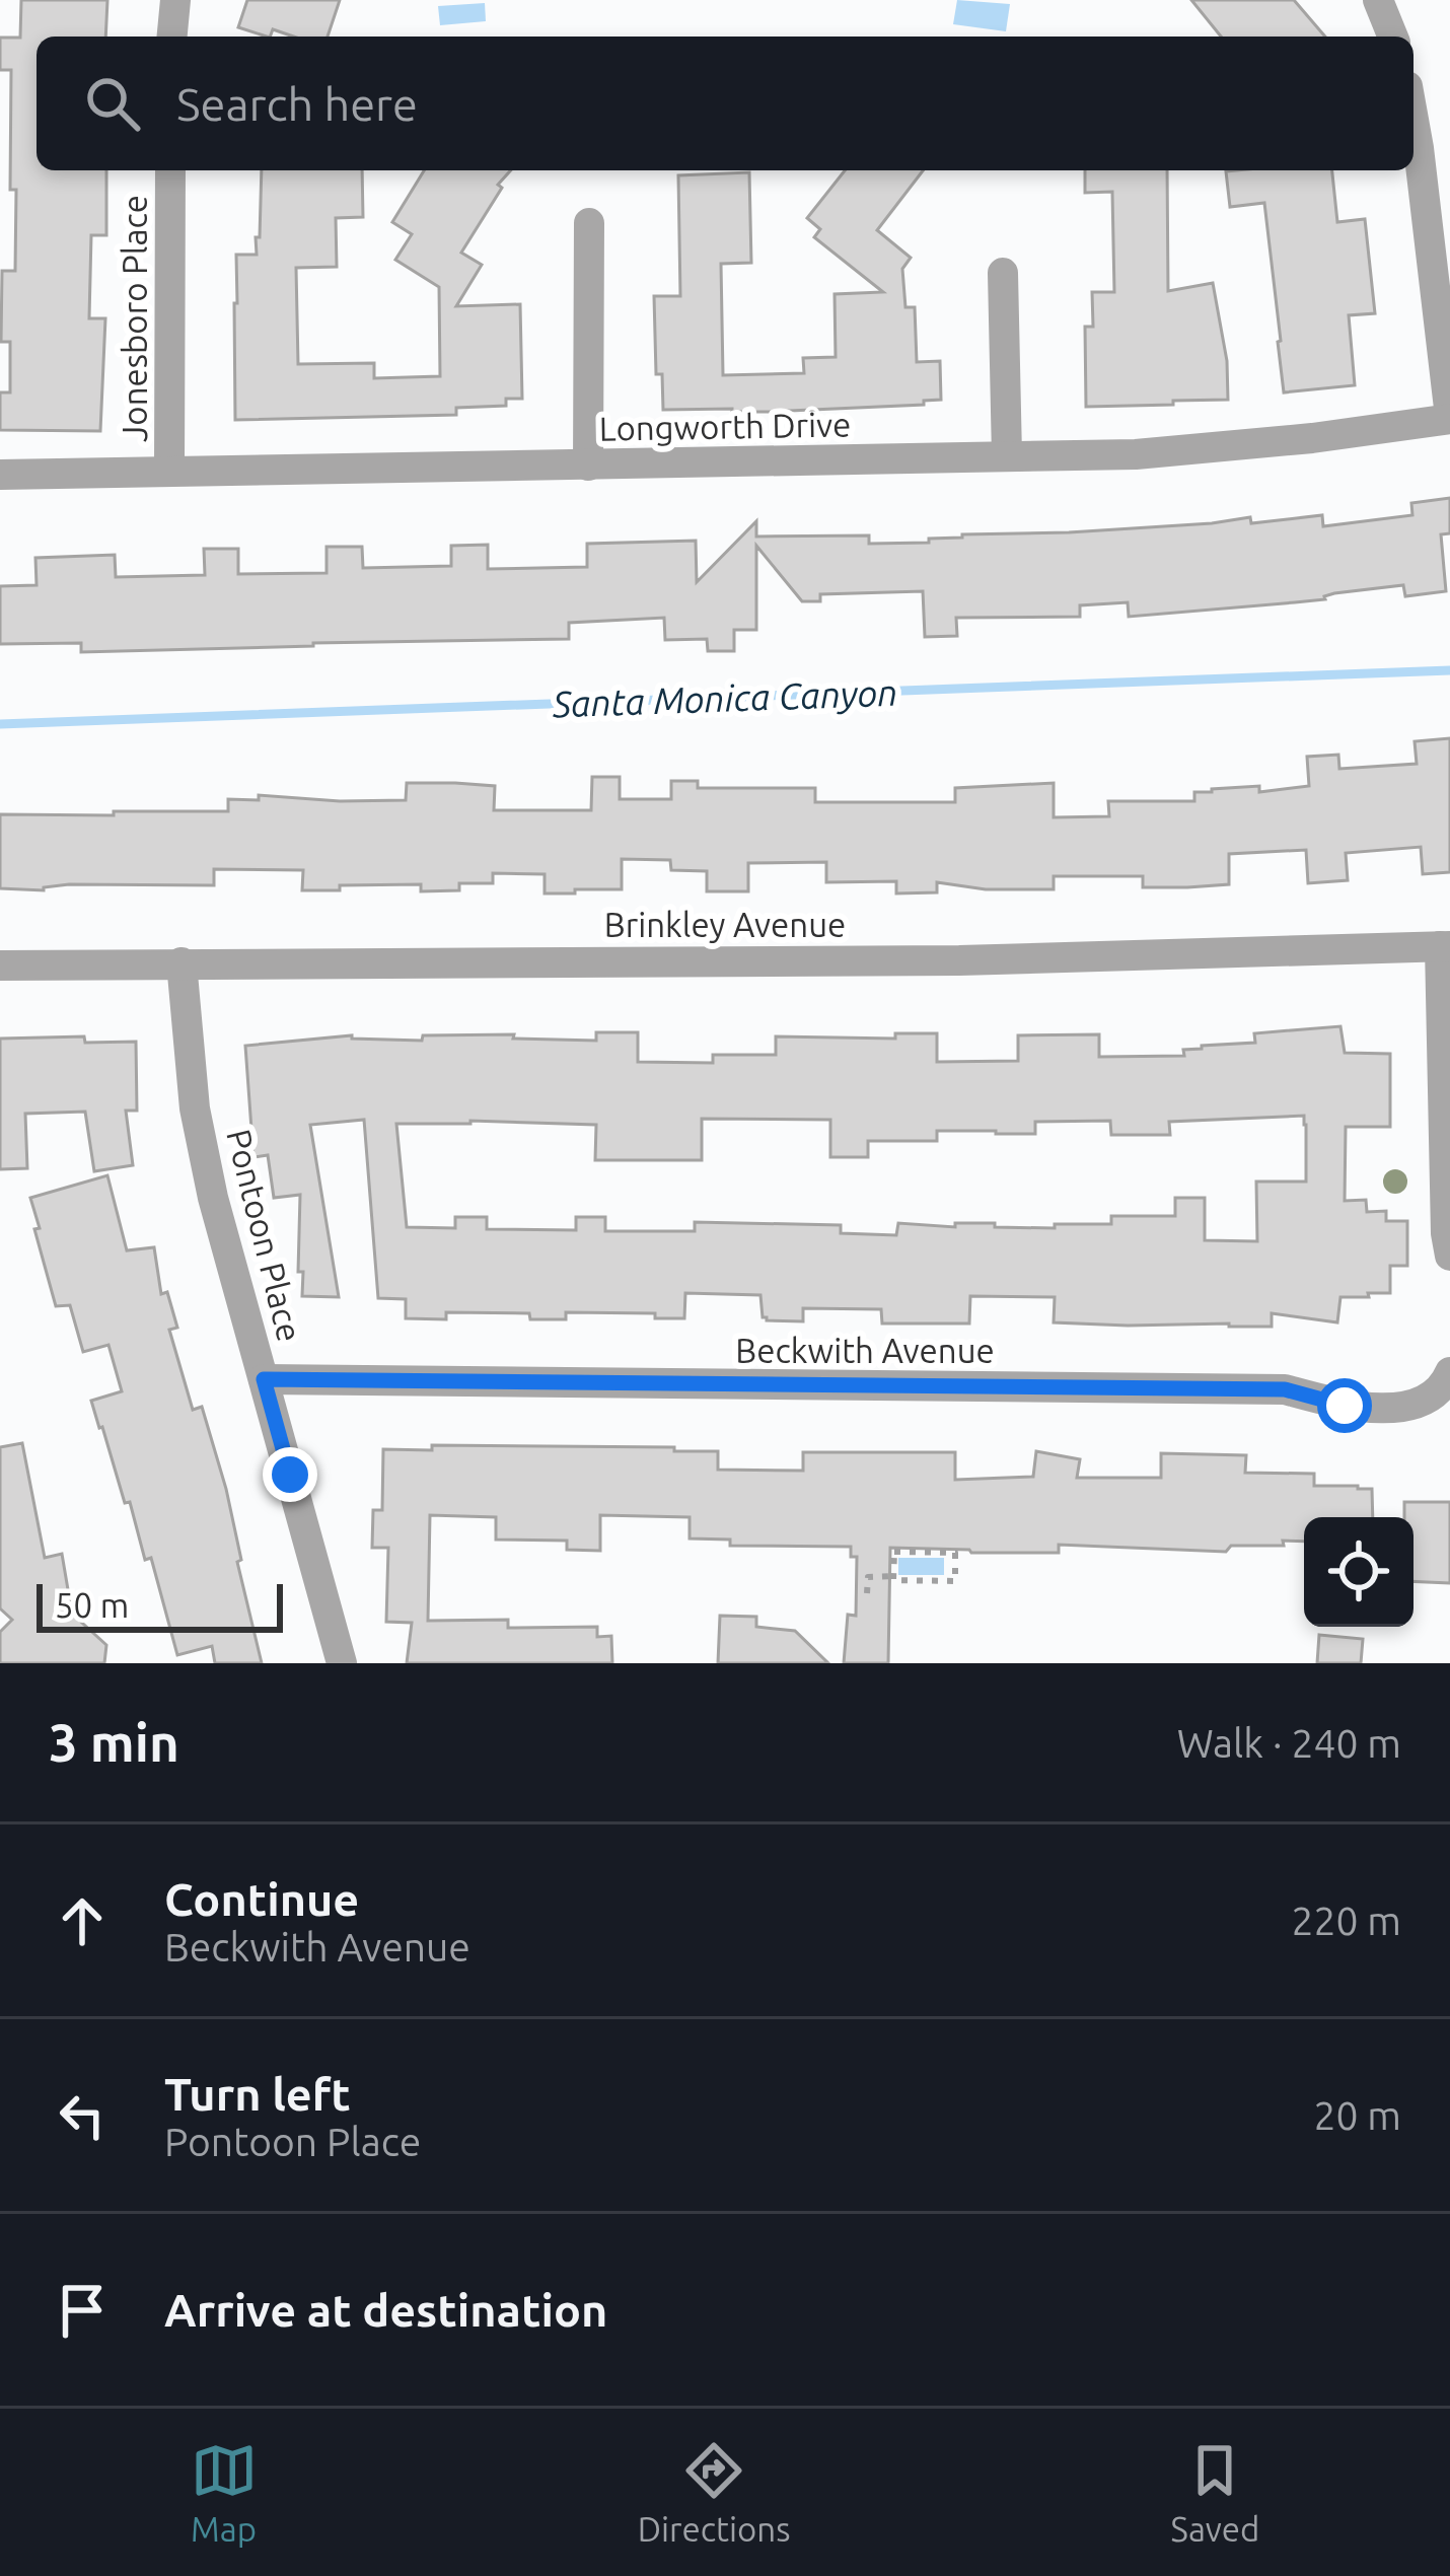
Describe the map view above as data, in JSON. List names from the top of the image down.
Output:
{
  "streets": {
    "street": [
      "Jonesboro Place",
      "Longworth Drive",
      "Brinkley Avenue",
      "Pontoon Place",
      "Beckwith Avenue"
    ]
  },
  "crossings": [
    ["Jonesboro Place", "Longworth Drive"],
    ["Brinkley Avenue", "Pontoon Place"],
    ["Pontoon Place", "Beckwith Avenue"]
  ],
  "water": ["Santa Monica Canyon"],
  "scale_bar": "50 m",
  "page": {
    "search": "Search here",
    "scale": "50 m",
    "heading": ["3 min", "Walk · 240 m"],
    "list": [
      ["Continue", "Beckwith Avenue", "220 m"],
      ["Turn left", "Pontoon Place", "20 m"],
      "Arrive at destination"
    ],
    "nav": ["Map", "Directions", "Saved"]
  }
}
